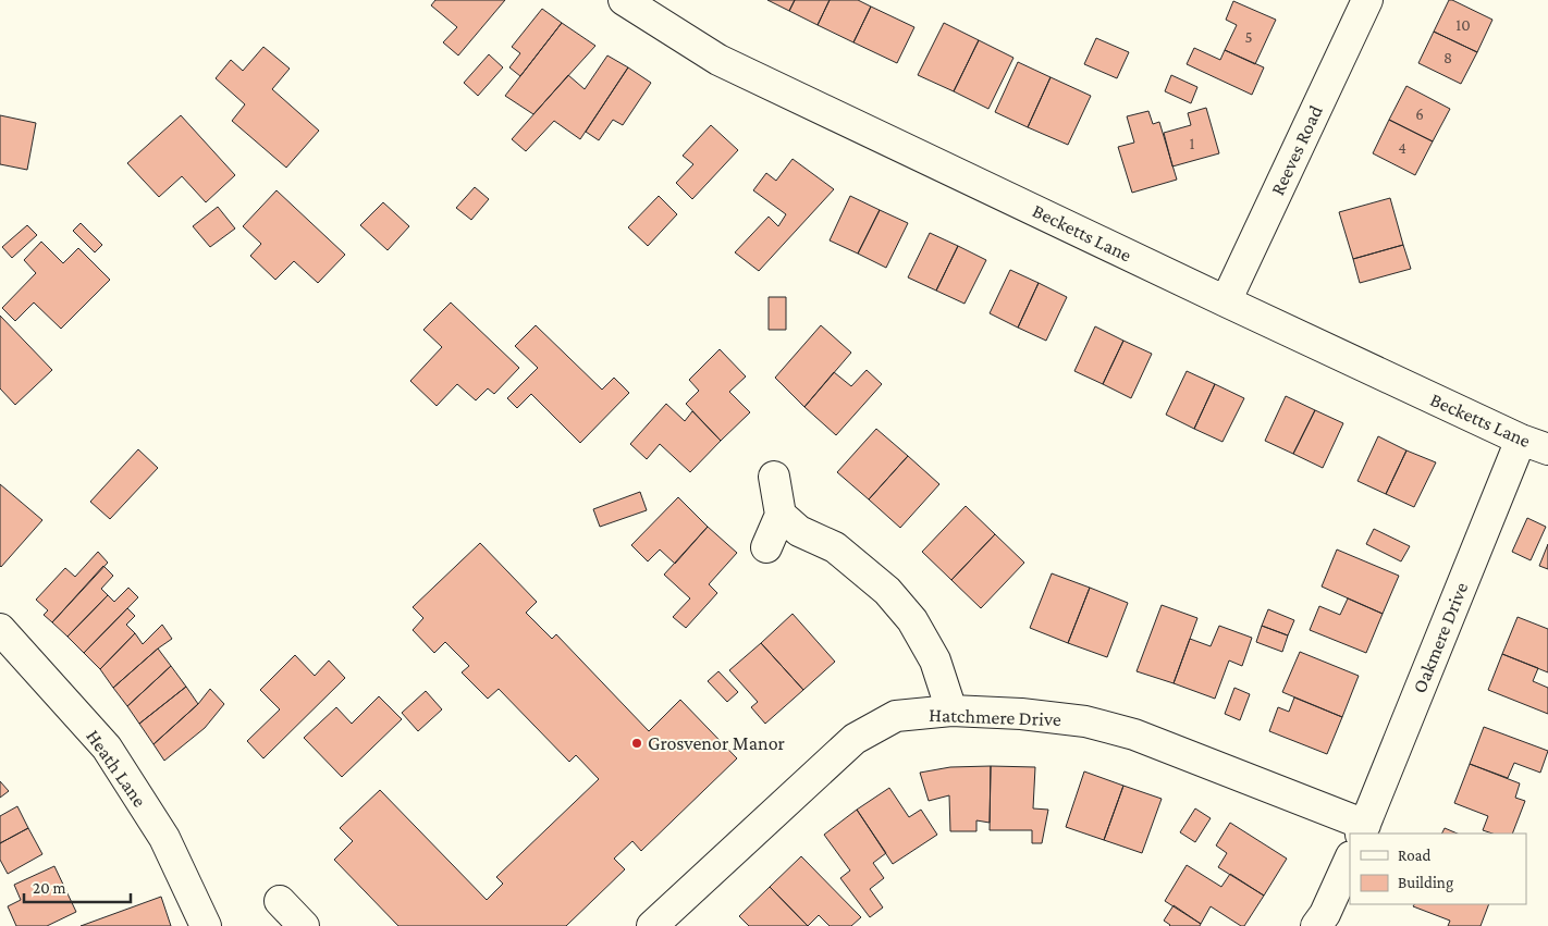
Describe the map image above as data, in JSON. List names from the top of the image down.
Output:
{
  "streets": {
    "street": [
      "Reeves Road",
      "Becketts Lane",
      "Oakmere Drive",
      "Hatchmere Drive",
      "Heath Lane"
    ]
  },
  "crossings": [
    ["Reeves Road", "Becketts Lane"],
    ["Becketts Lane", "Oakmere Drive"],
    ["Oakmere Drive", "Hatchmere Drive"]
  ],
  "places": ["Grosvenor Manor"],
  "house_numbers": [
    "10",
    "5",
    "8",
    "6",
    "1",
    "4"
  ],
  "legend": ["Road", "Building"],
  "scale_bar": "20 m"
}
